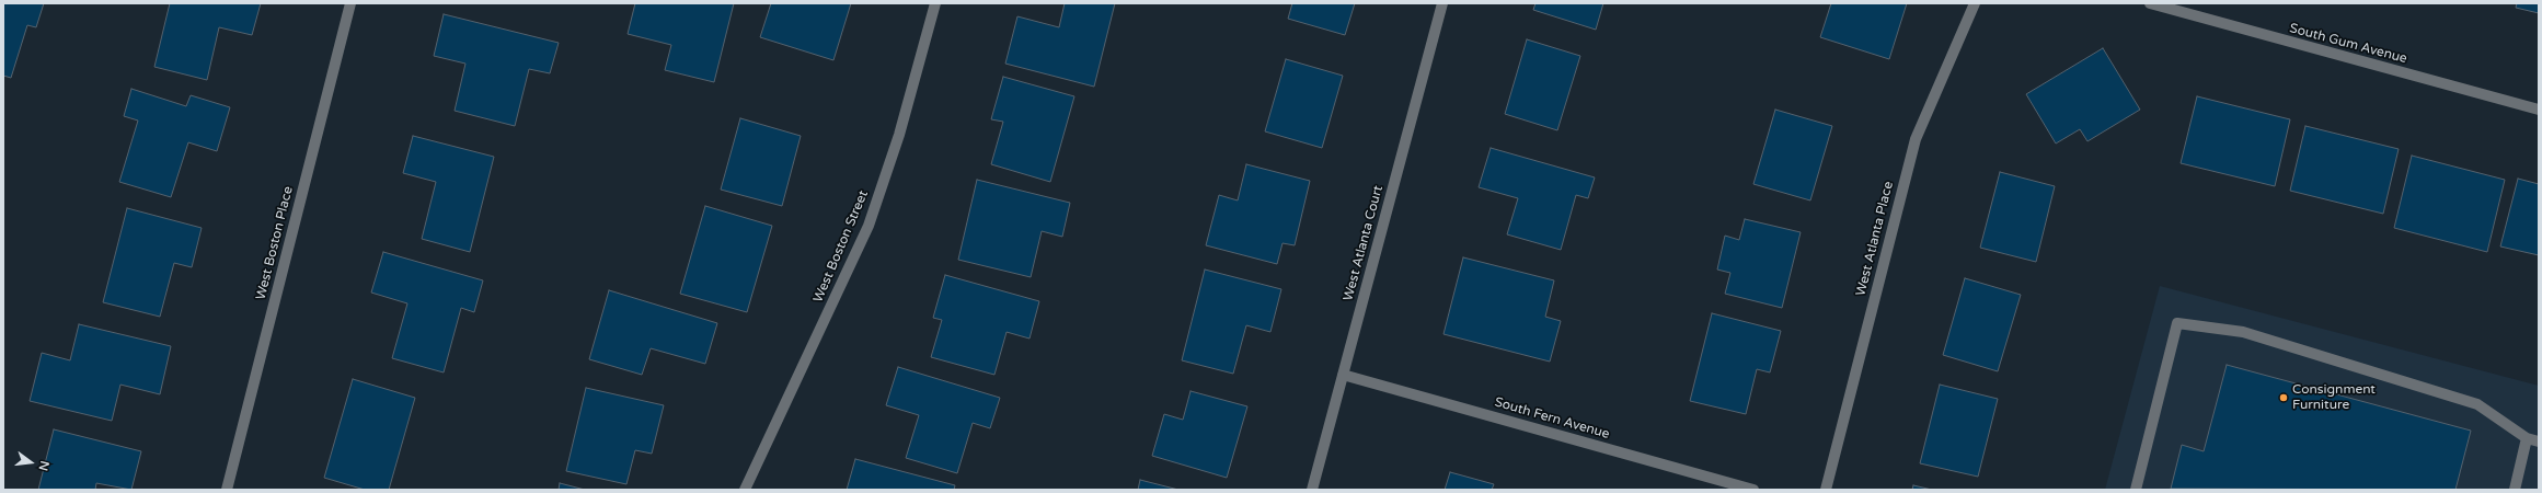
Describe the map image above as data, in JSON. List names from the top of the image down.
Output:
{
  "streets": {
    "street": [
      "South Gum Avenue",
      "West Atlanta Place",
      "West Boston Place",
      "West Atlanta Court",
      "West Boston Street",
      "South Fern Avenue"
    ]
  },
  "crossings": [
    ["West Atlanta Court", "South Fern Avenue"]
  ],
  "places": ["Consignment Furniture"],
  "north": "right"
}
